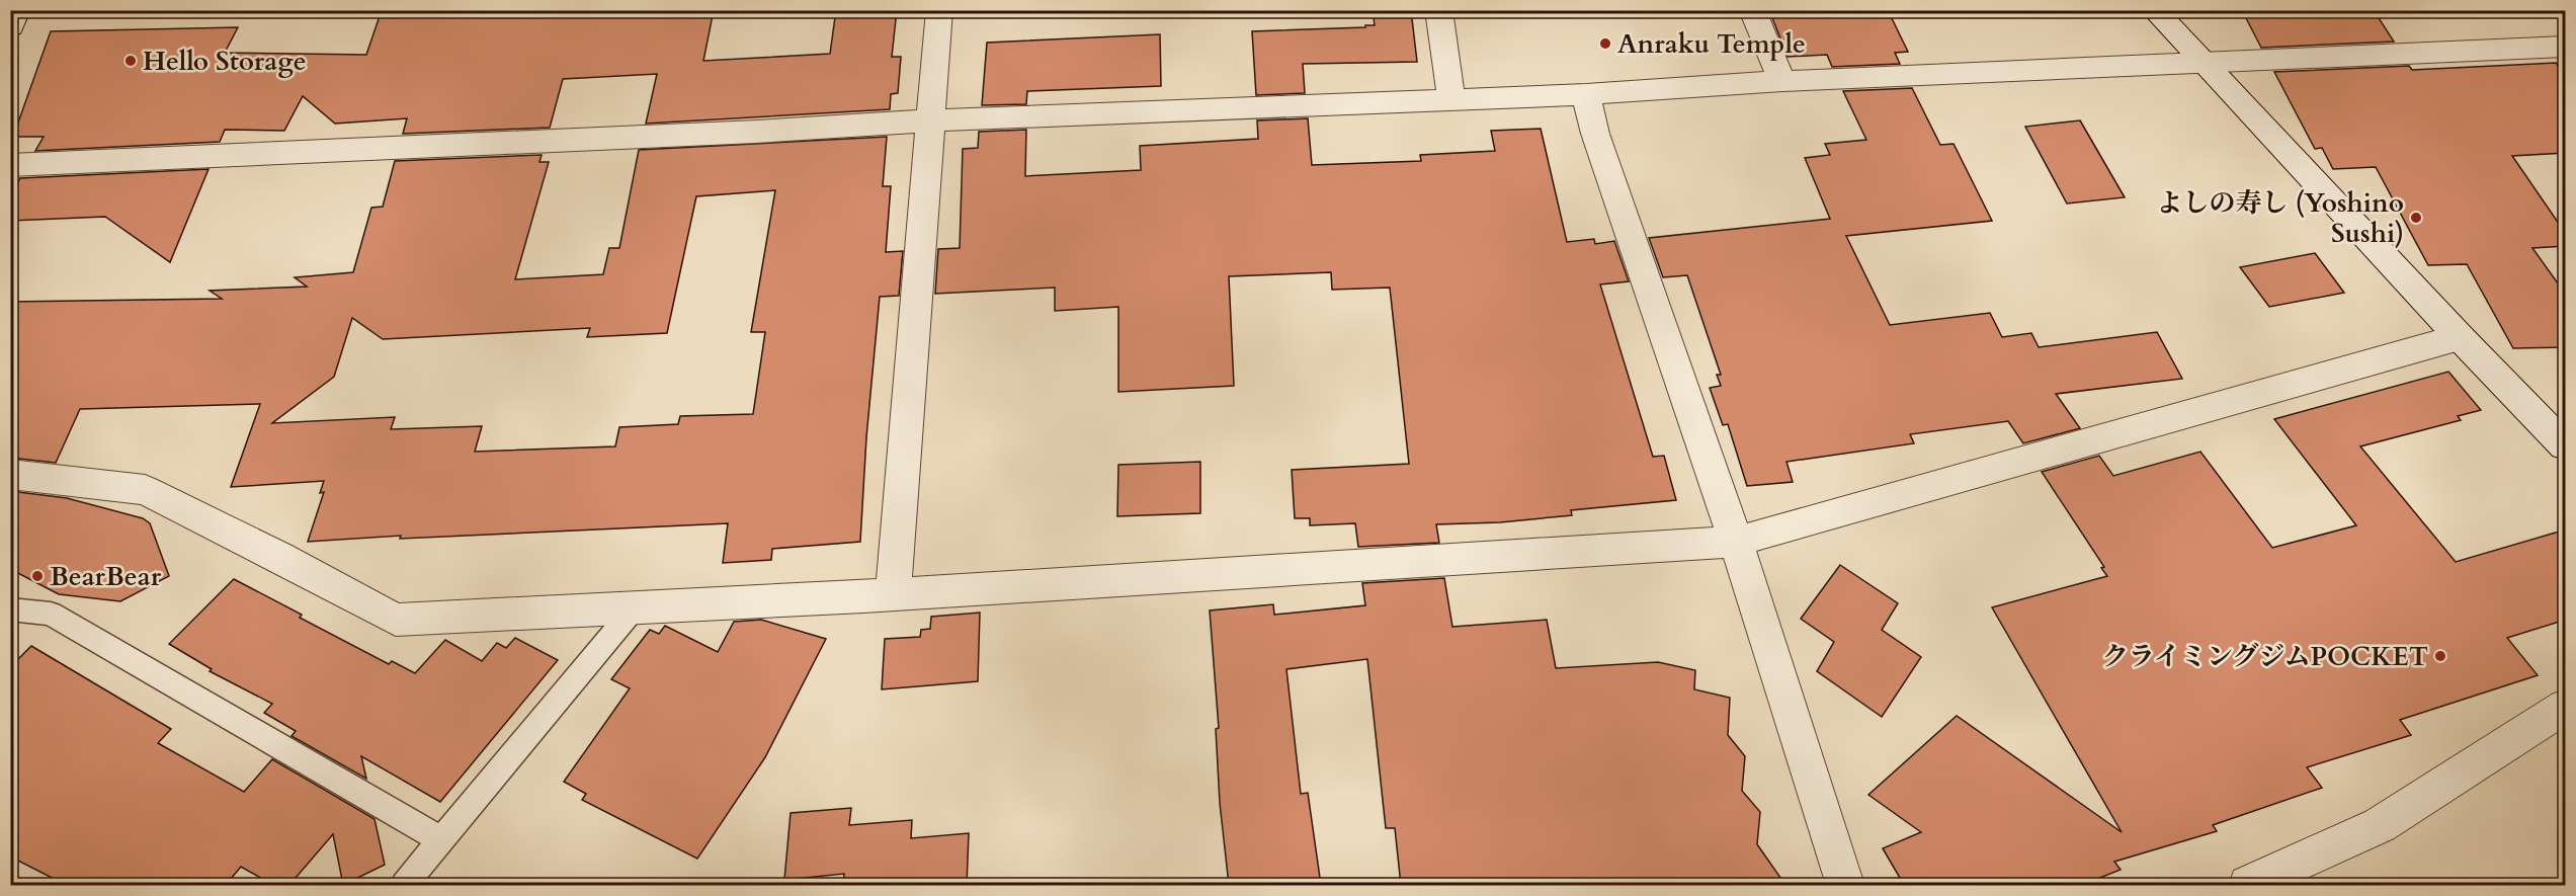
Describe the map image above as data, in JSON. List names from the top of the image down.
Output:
{
  "places": [
    "Anraku Temple",
    "Hello Storage",
    "よしの寿し (Yoshino Sushi)",
    "BearBear",
    "クライミングジムPOCKET"
  ]
}
